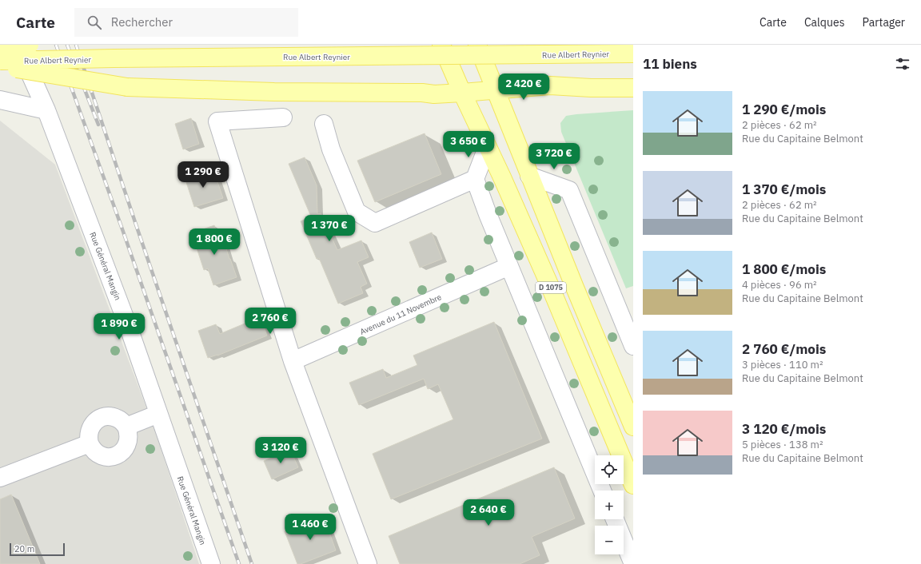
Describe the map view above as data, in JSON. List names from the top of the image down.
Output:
{
  "streets": {
    "main road": ["Rue Albert Reynier", "D 1075"],
    "street": ["Rue Général Mangin", "Avenue du 11 Novembre"]
  },
  "scale_bar": "20 m",
  "page": {
    "header": "Carte",
    "search": "Rechercher",
    "nav": ["Carte", "Calques", "Partager"],
    "heading": "11 biens",
    "price": [
      "2 420 €",
      "3 650 €",
      "3 720 €",
      "1 290 €",
      "1 370 €",
      "1 800 €",
      "2 760 €",
      "1 890 €",
      "3 120 €",
      "2 640 €",
      "1 460 €"
    ],
    "list": [
      {
        "name": "1 290 €/mois",
        "note": "2 pièces · 62 m² · Rue du Capitaine Belmont"
      },
      {
        "name": "1 370 €/mois",
        "note": "2 pièces · 62 m² · Rue du Capitaine Belmont"
      },
      {
        "name": "1 800 €/mois",
        "note": "4 pièces · 96 m² · Rue du Capitaine Belmont"
      },
      {
        "name": "2 760 €/mois",
        "note": "3 pièces · 110 m² · Rue du Capitaine Belmont"
      },
      {
        "name": "3 120 €/mois",
        "note": "5 pièces · 138 m² · Rue du Capitaine Belmont"
      }
    ],
    "map_buttons": ["+", "−"],
    "scale": "20 m"
  }
}
